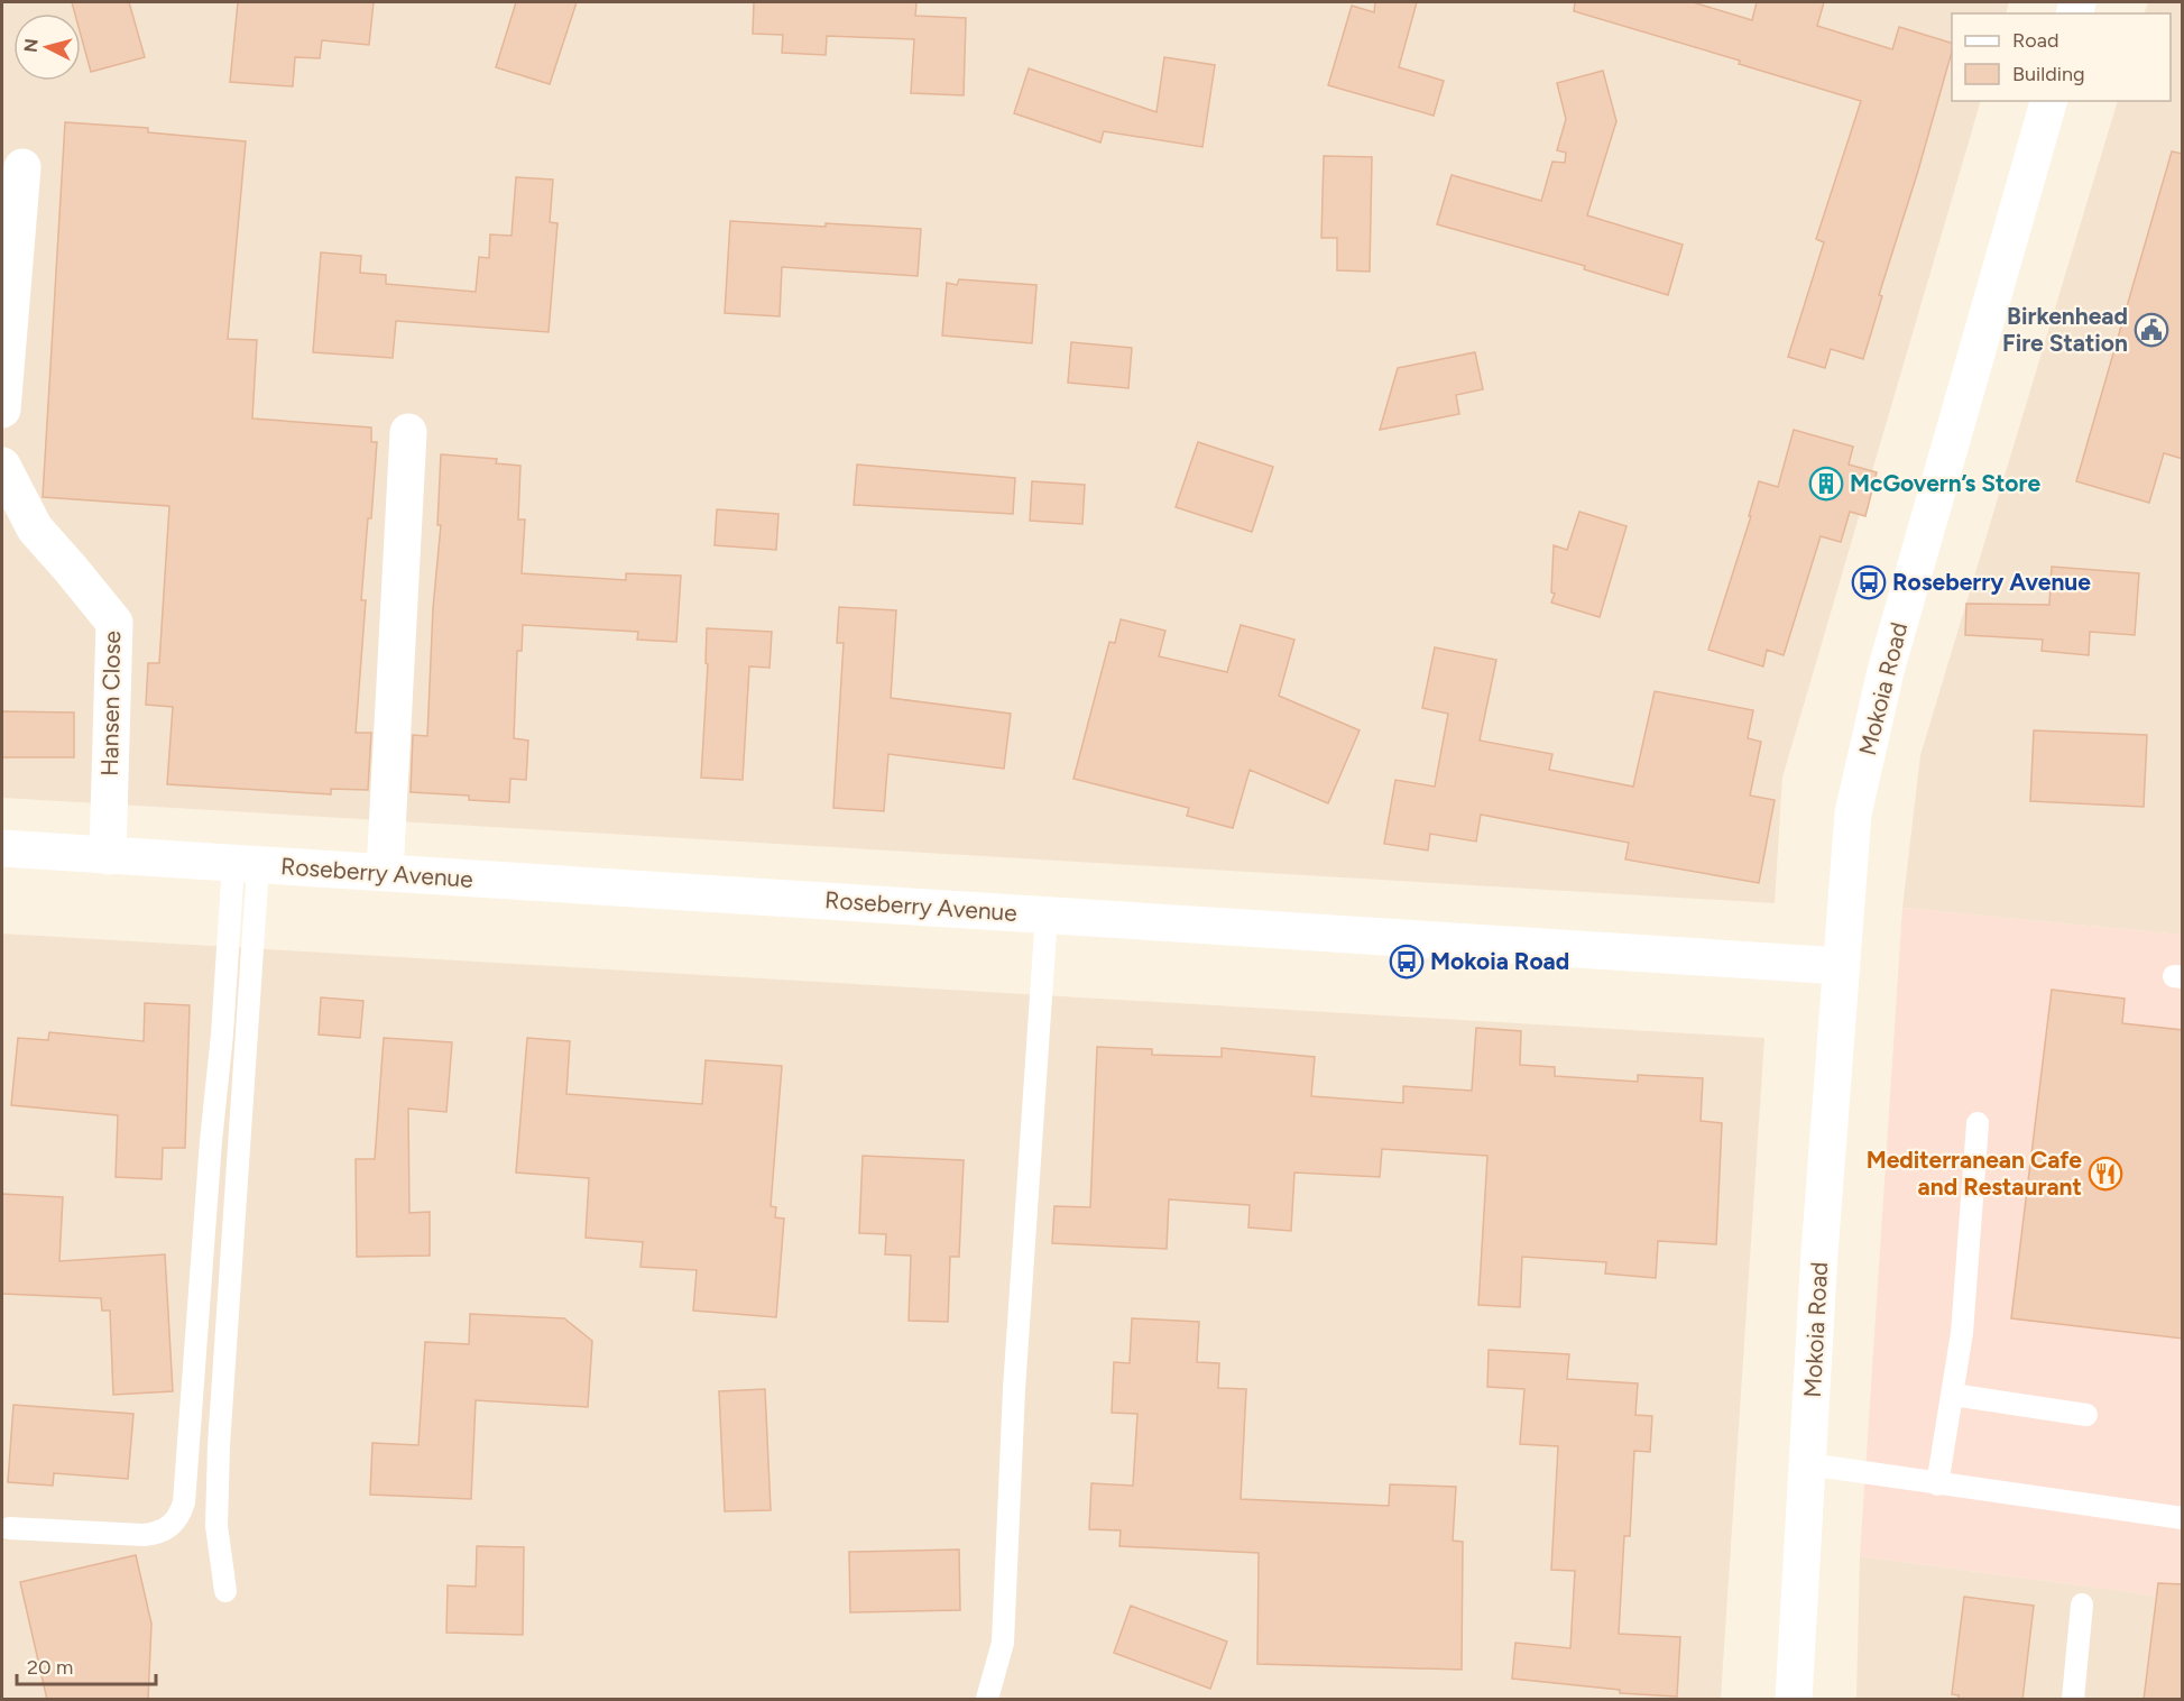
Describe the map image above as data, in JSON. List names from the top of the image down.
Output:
{
  "streets": {
    "street": ["Mokoia Road", "Hansen Close", "Roseberry Avenue"]
  },
  "crossings": [
    ["Mokoia Road", "Roseberry Avenue"],
    ["Hansen Close", "Roseberry Avenue"]
  ],
  "places": {
    "public building": ["Birkenhead Fire Station"],
    "building": ["McGovern’s Store"],
    "bus stop": ["Roseberry Avenue", "Mokoia Road"],
    "restaurant": ["Mediterranean Cafe and Restaurant"]
  },
  "legend": ["Road", "Building"],
  "scale_bar": "20 m",
  "north": "left"
}
